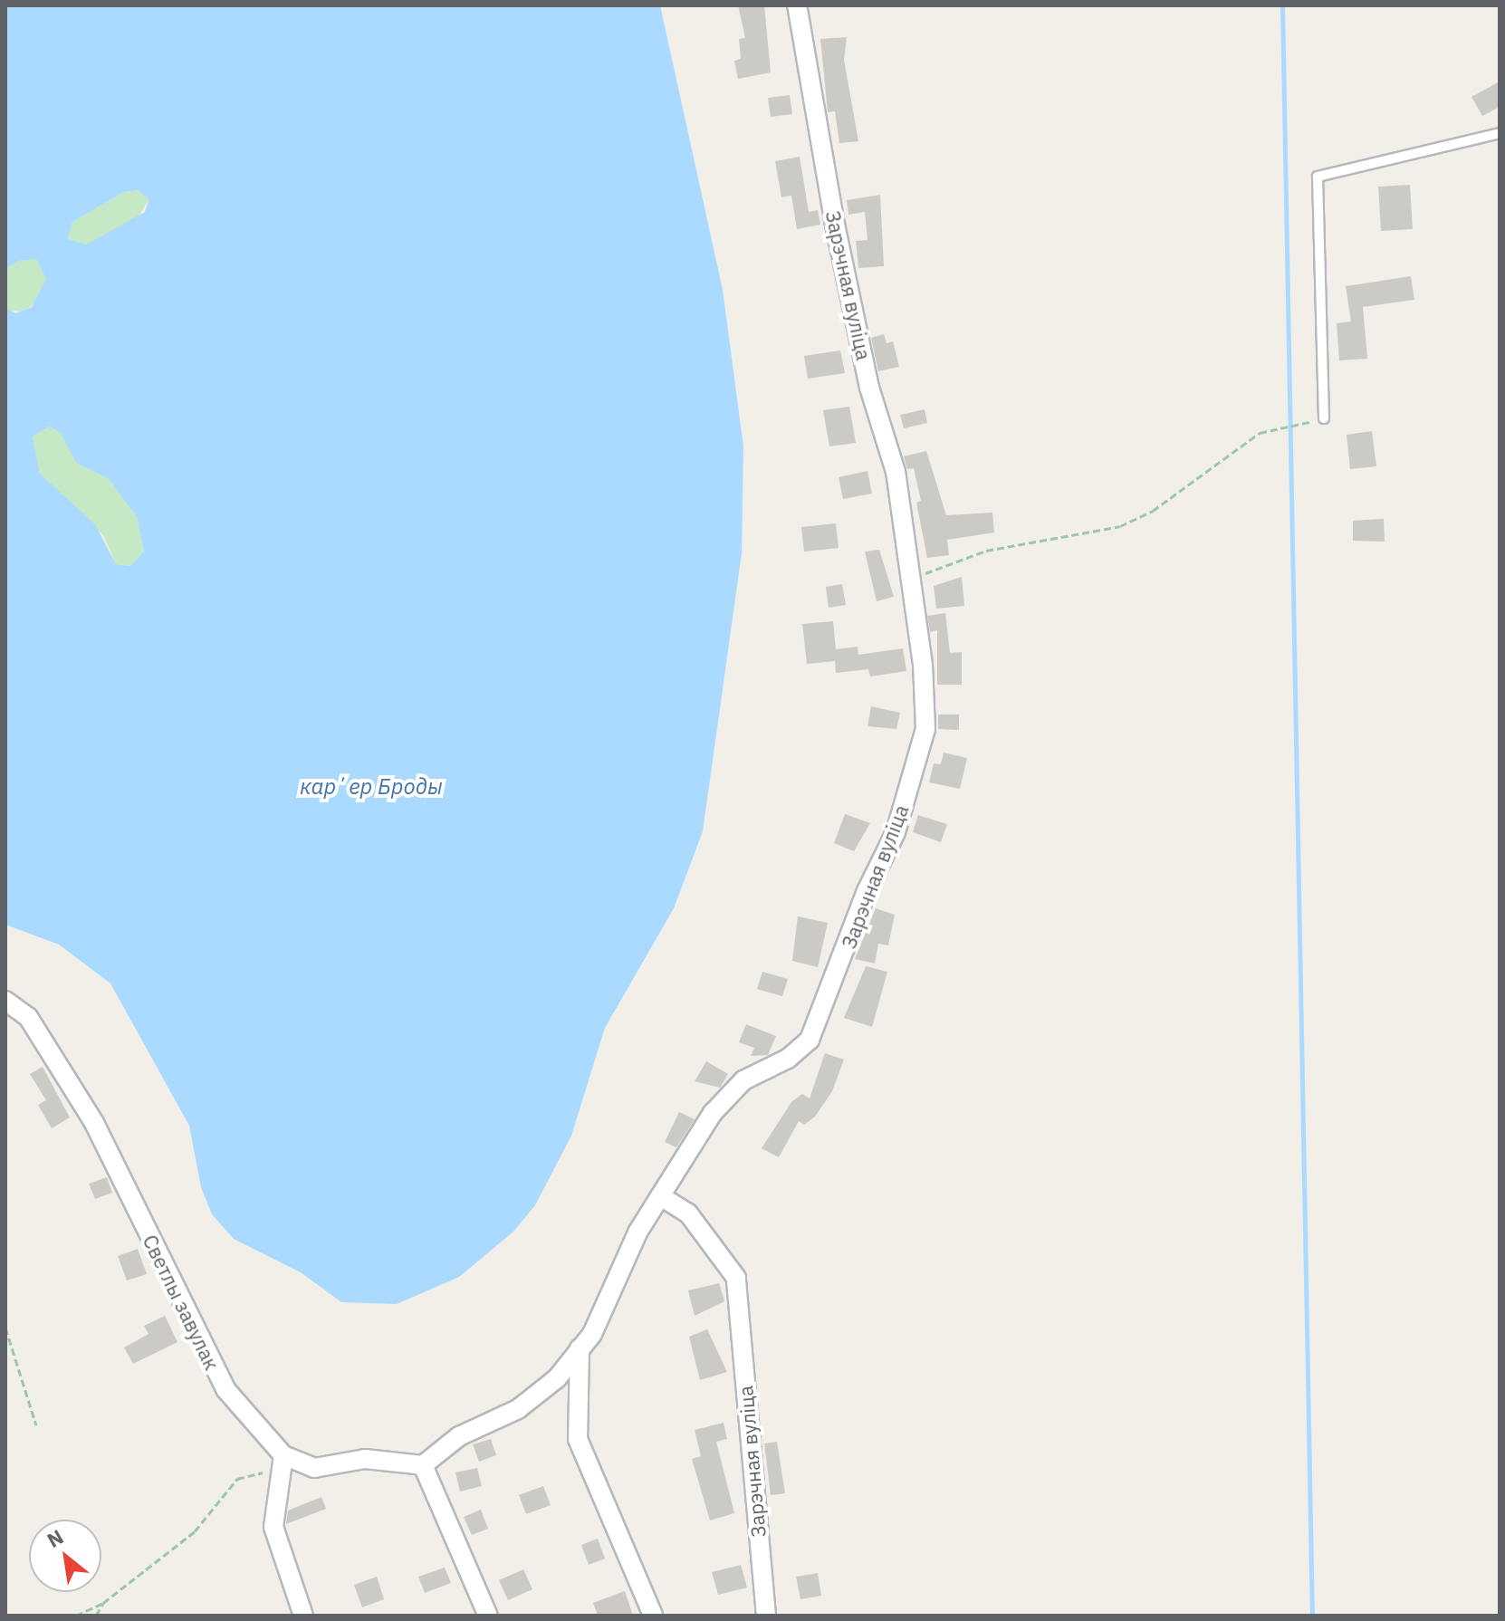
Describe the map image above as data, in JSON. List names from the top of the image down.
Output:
{
  "streets": {
    "street": ["Зарэчная вуліца", "Светлы завулак"]
  },
  "water": ["карʼер Броды"],
  "north": "top left"
}
